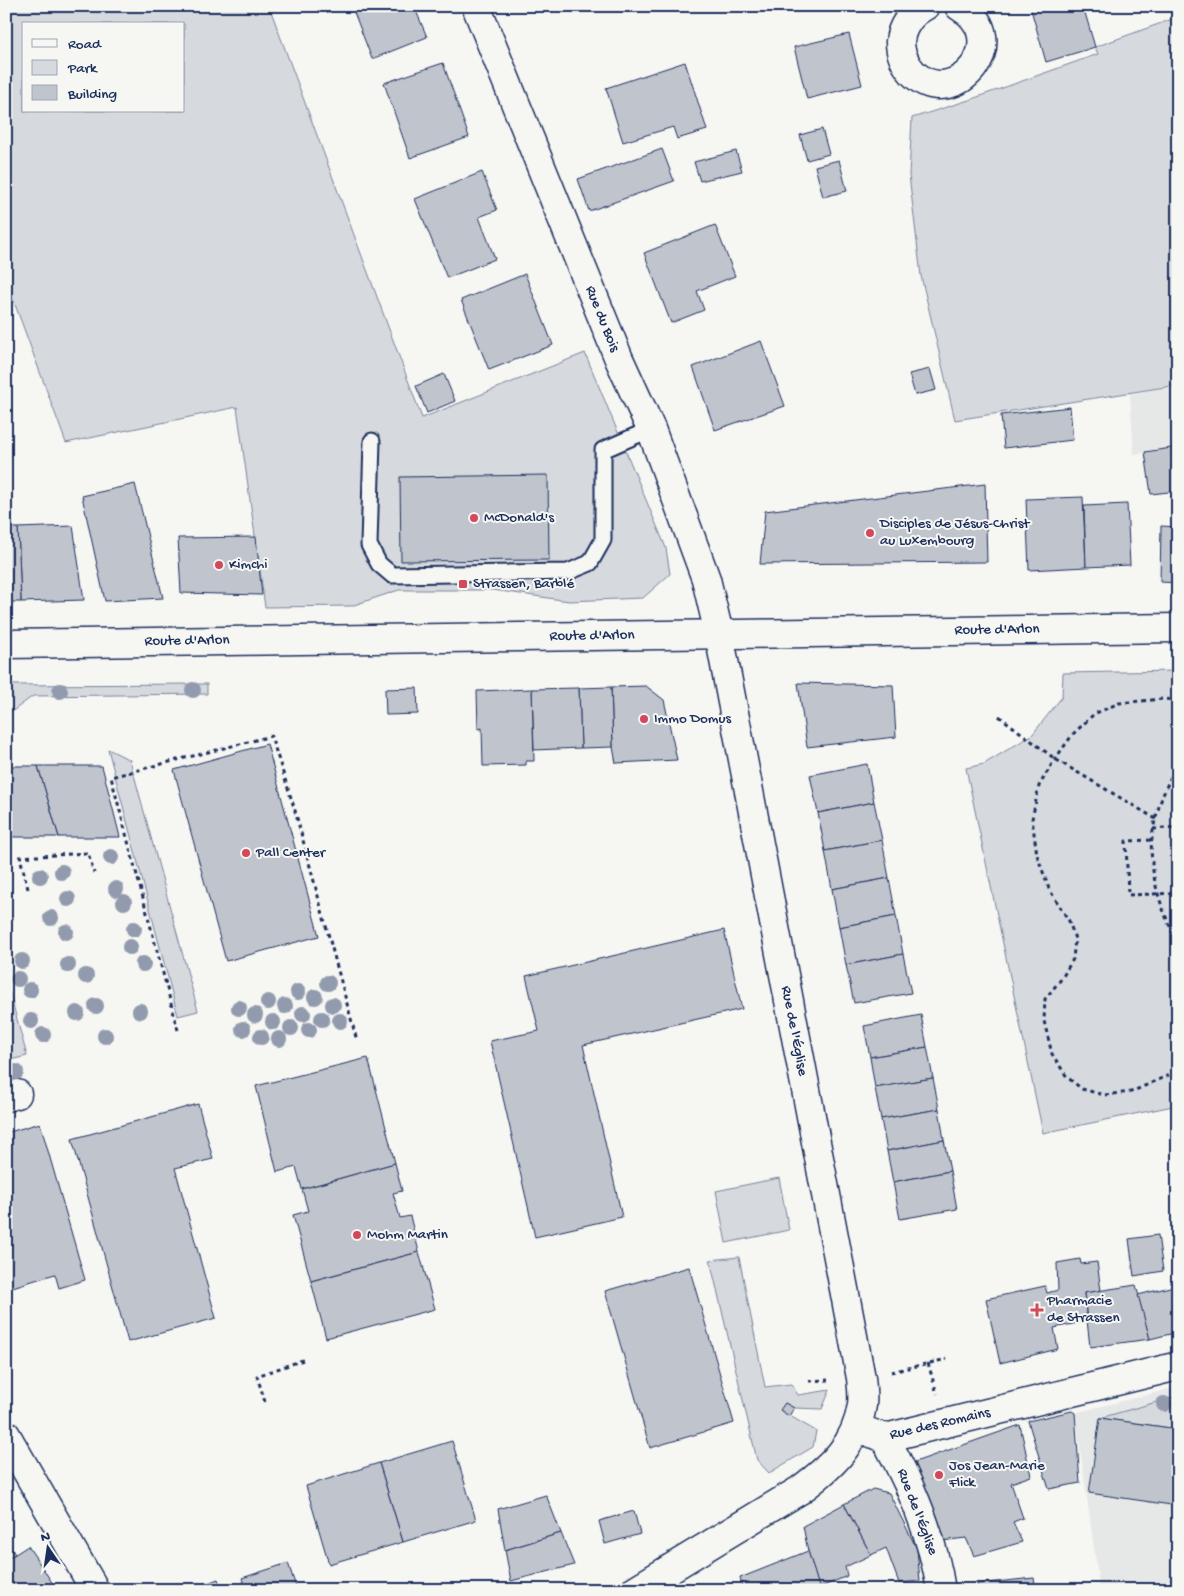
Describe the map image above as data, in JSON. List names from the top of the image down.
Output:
{
  "streets": {
    "street": [
      "Rue du Bois",
      "Route d'Arlon",
      "Rue de l'Église",
      "Rue des Romains"
    ]
  },
  "crossings": [
    ["Rue du Bois", "Route d'Arlon"],
    ["Rue du Bois", "Rue de l'Église"],
    ["Route d'Arlon", "Rue de l'Église"],
    ["Rue de l'Église", "Rue des Romains"]
  ],
  "places": {
    "other": [
      "McDonald's",
      "Disciples de Jésus-Christ au Luxembourg",
      "Kimchi",
      "Immo Domus",
      "Pall Center",
      "Mohm Martin",
      "Jos Jean-Marie Flick"
    ],
    "transit": ["Strassen, Barblé"],
    "health": ["Pharmacie de Strassen"]
  },
  "legend": ["Road", "Park", "Building"],
  "north": "top"
}
